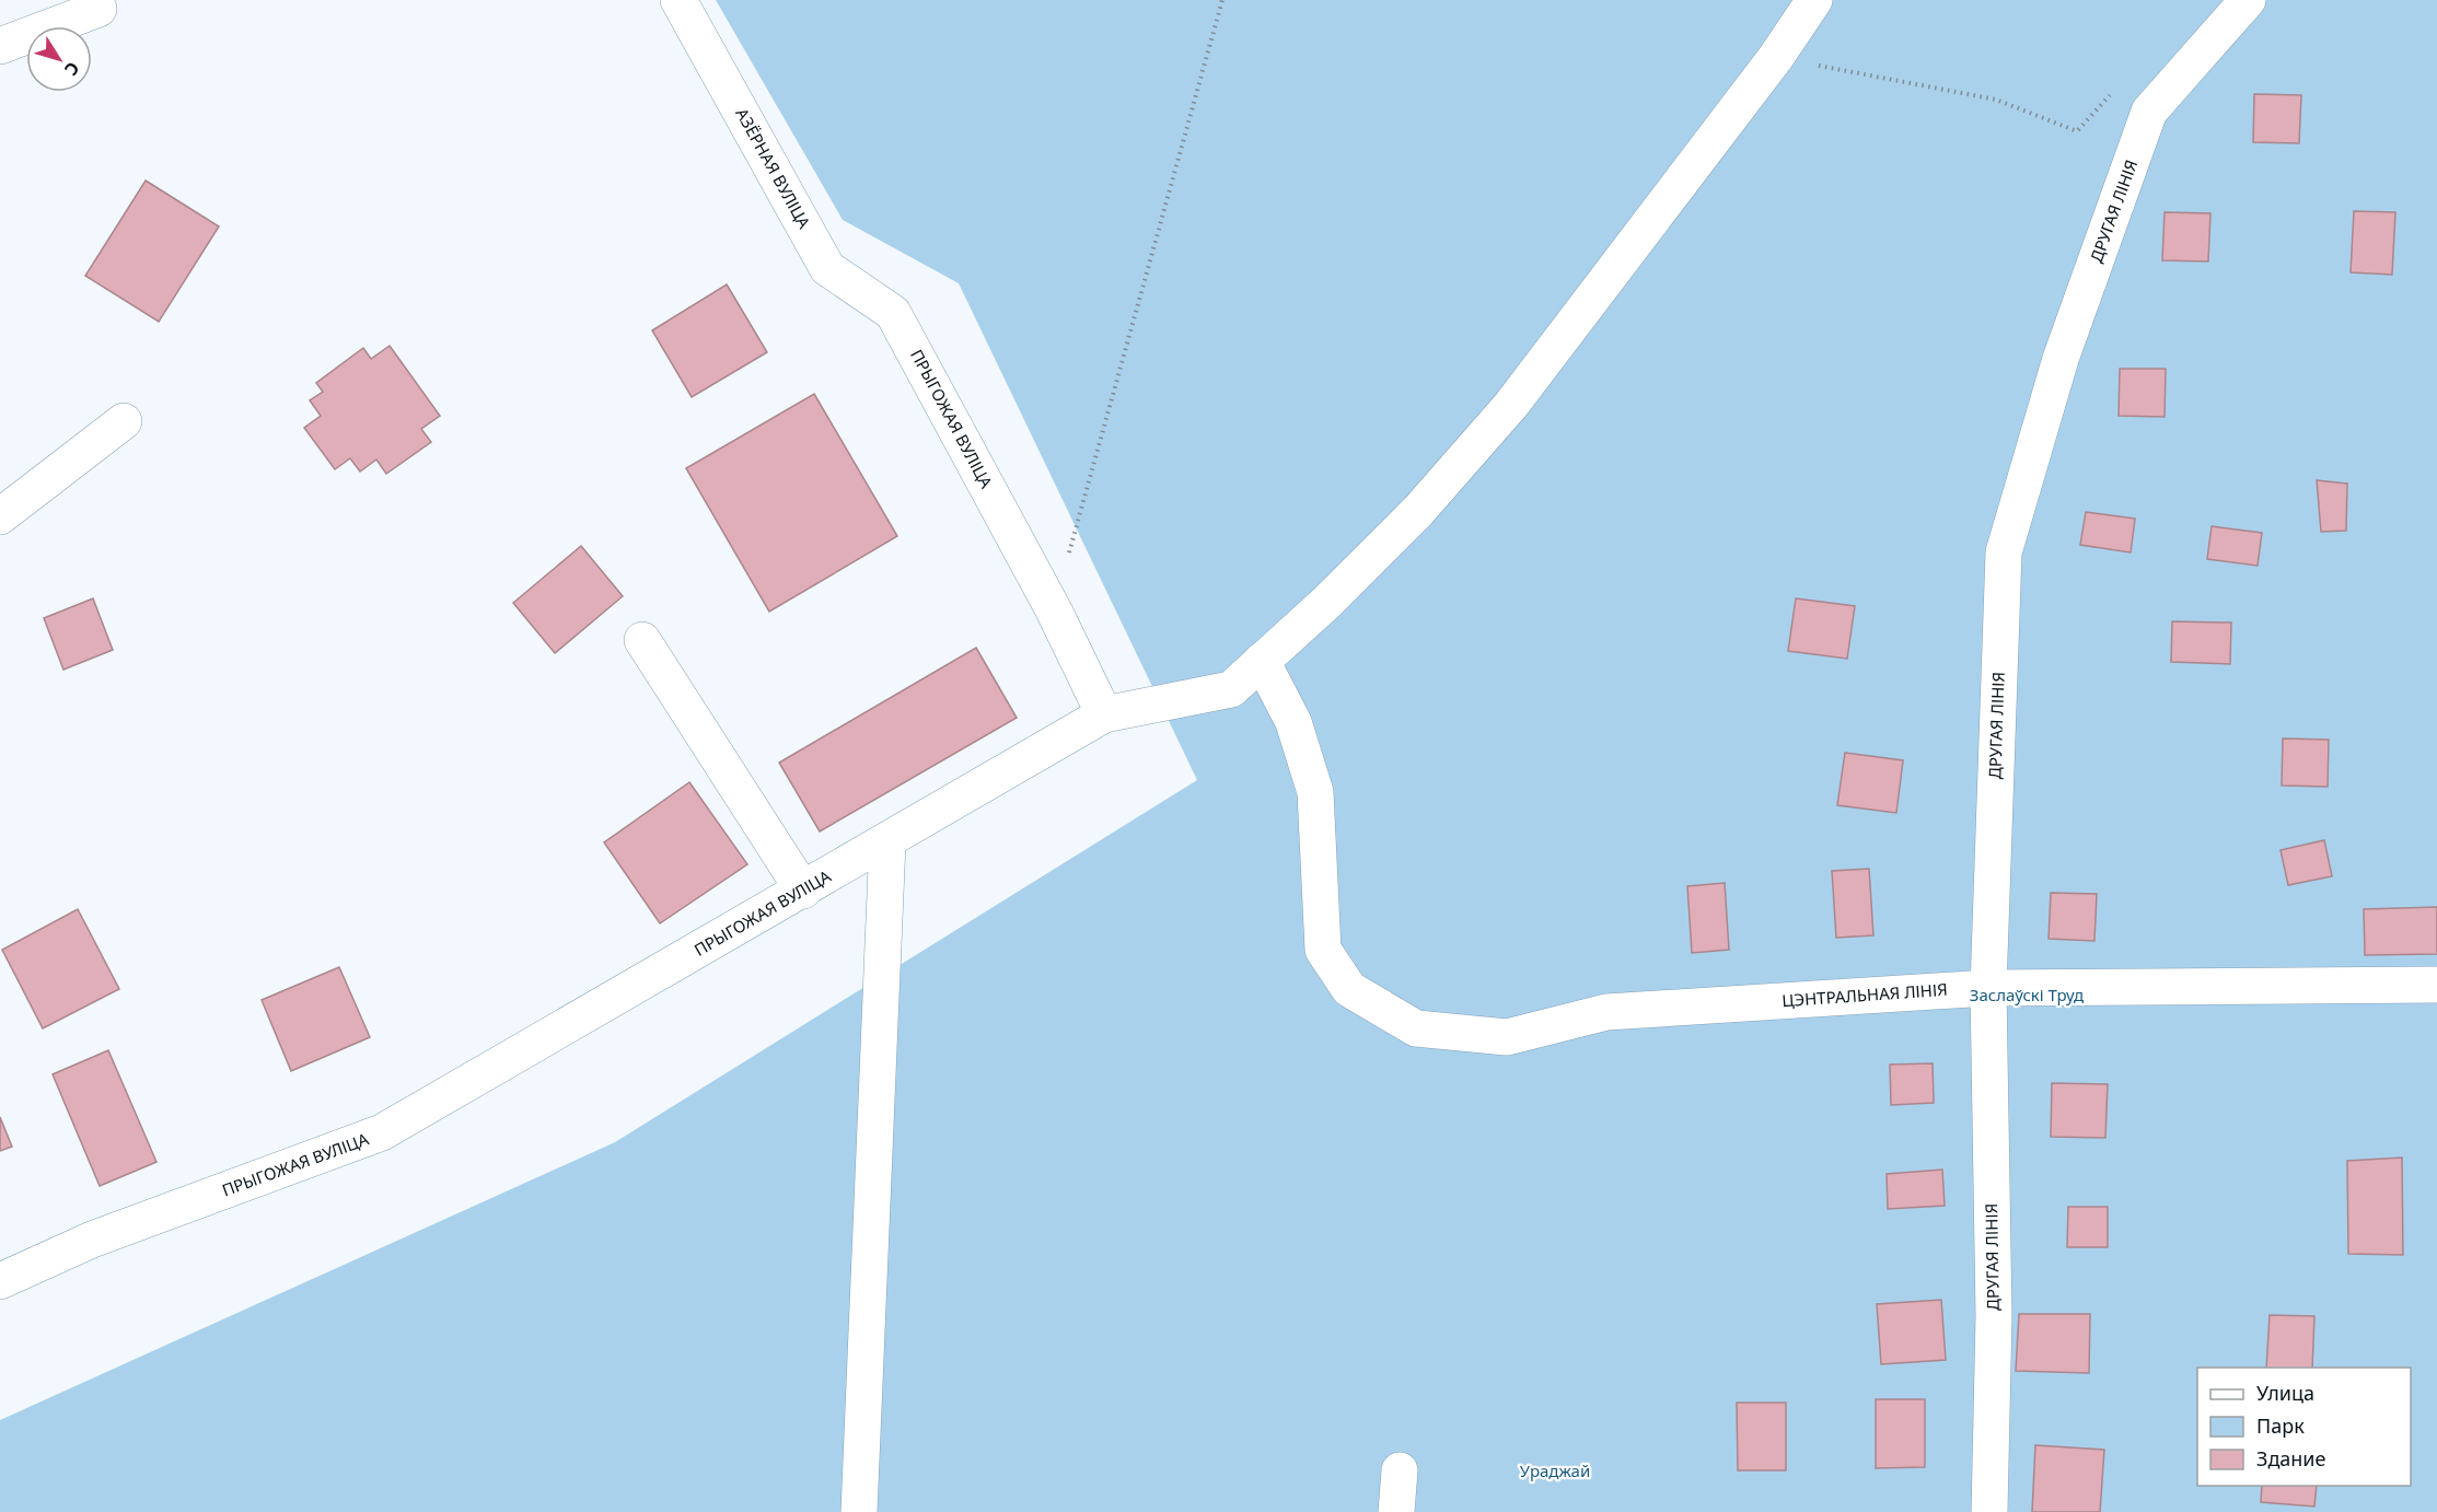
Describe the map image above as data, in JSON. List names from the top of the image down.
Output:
{
  "streets": {
    "street": [
      "АЗЁРНАЯ ВУЛІЦА",
      "ДРУГАЯ ЛІНІЯ",
      "ПРЫГОЖАЯ ВУЛІЦА",
      "ЦЭНТРАЛЬНАЯ ЛІНІЯ"
    ]
  },
  "crossings": [
    ["АЗЁРНАЯ ВУЛІЦА", "ПРЫГОЖАЯ ВУЛІЦА"],
    ["ДРУГАЯ ЛІНІЯ", "ЦЭНТРАЛЬНАЯ ЛІНІЯ"]
  ],
  "parks": ["Заслаўскі Труд", "Ураджай"],
  "legend": ["Улица", "Парк", "Здание"],
  "north": "bottom right"
}
